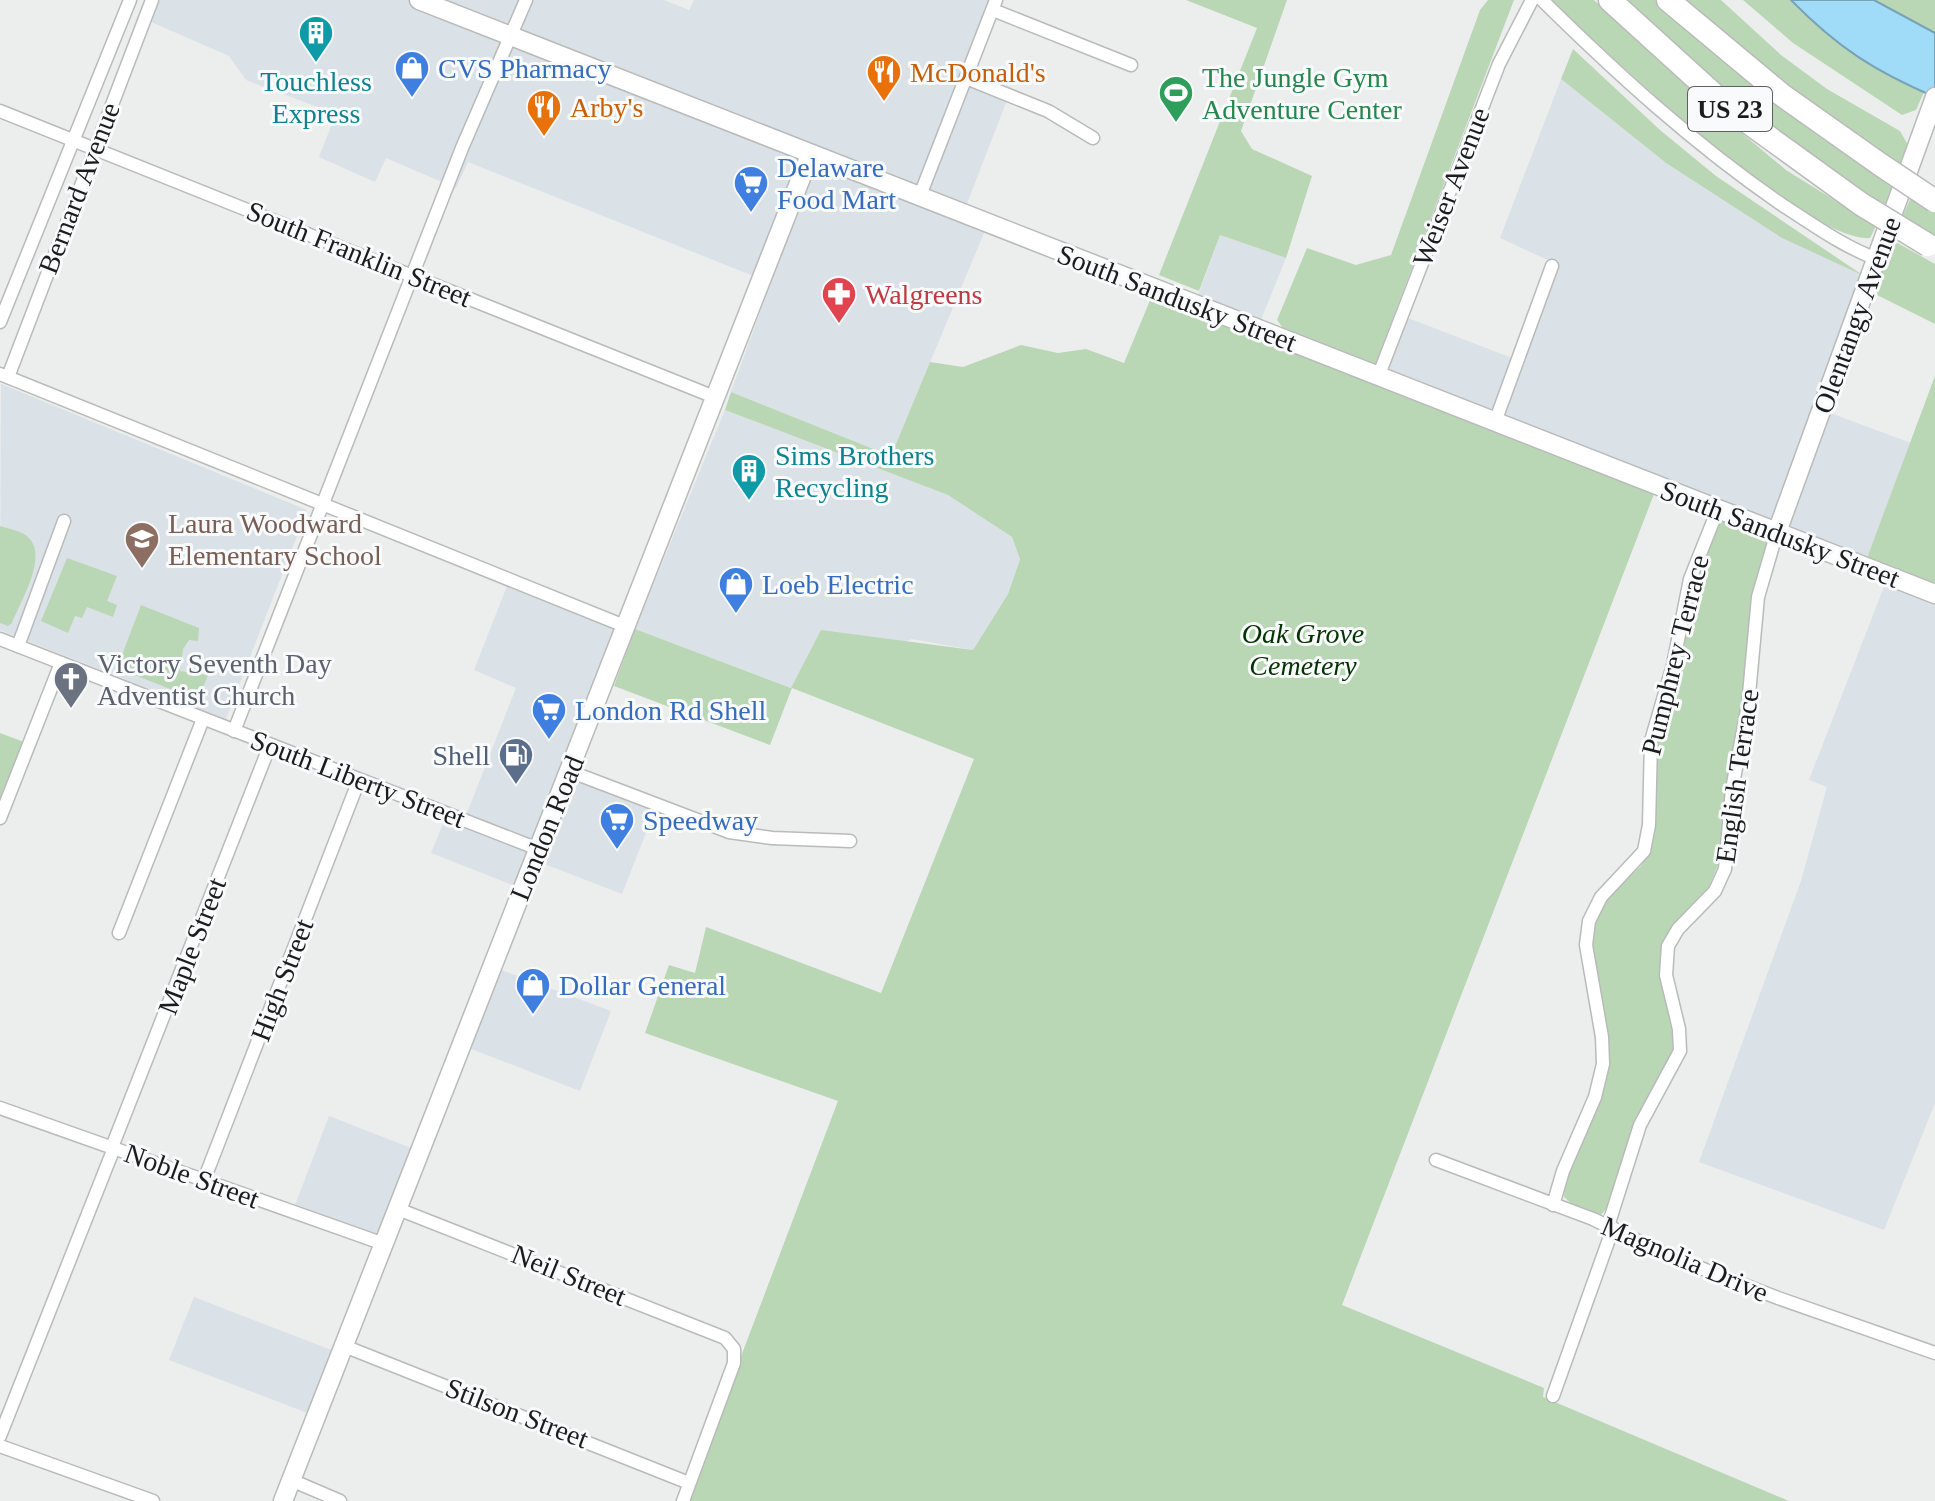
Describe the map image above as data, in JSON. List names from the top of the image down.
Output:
{
  "streets": {
    "highway": ["US 23"],
    "street": [
      "Weiser Avenue",
      "Bernard Avenue",
      "South Franklin Street",
      "South Sandusky Street",
      "Olentangy Avenue",
      "Pumphrey Terrace",
      "English Terrace",
      "South Liberty Street",
      "London Road",
      "Maple Street",
      "High Street",
      "Noble Street",
      "Magnolia Drive",
      "Neil Street",
      "Stilson Street"
    ]
  },
  "crossings": [
    ["Weiser Avenue", "South Sandusky Street"],
    ["Bernard Avenue", "South Franklin Street"],
    ["South Franklin Street", "London Road"],
    ["South Sandusky Street", "Olentangy Avenue"],
    ["South Sandusky Street", "Pumphrey Terrace"],
    ["South Sandusky Street", "English Terrace"],
    ["South Sandusky Street", "London Road"],
    ["Olentangy Avenue", "English Terrace"],
    ["Pumphrey Terrace", "Magnolia Drive"],
    ["English Terrace", "Magnolia Drive"],
    ["South Liberty Street", "London Road"],
    ["South Liberty Street", "Maple Street"],
    ["South Liberty Street", "High Street"],
    ["London Road", "Noble Street"],
    ["London Road", "Neil Street"],
    ["London Road", "Stilson Street"],
    ["Maple Street", "Noble Street"],
    ["High Street", "Noble Street"],
    ["Neil Street", "Stilson Street"]
  ],
  "parks": ["Oak Grove Cemetery"],
  "places": {
    "building": ["Touchless Express", "Sims Brothers Recycling"],
    "shop": ["CVS Pharmacy", "Loeb Electric", "Dollar General"],
    "restaurant": ["McDonald's", "Arby's"],
    "sports": ["The Jungle Gym Adventure Center"],
    "supermarket": ["Delaware Food Mart", "London Rd Shell", "Speedway"],
    "pharmacy": ["Walgreens"],
    "school or university": ["Laura Woodward Elementary School"],
    "church": ["Victory Seventh Day Adventist Church"],
    "fuel station": ["Shell"]
  }
}
